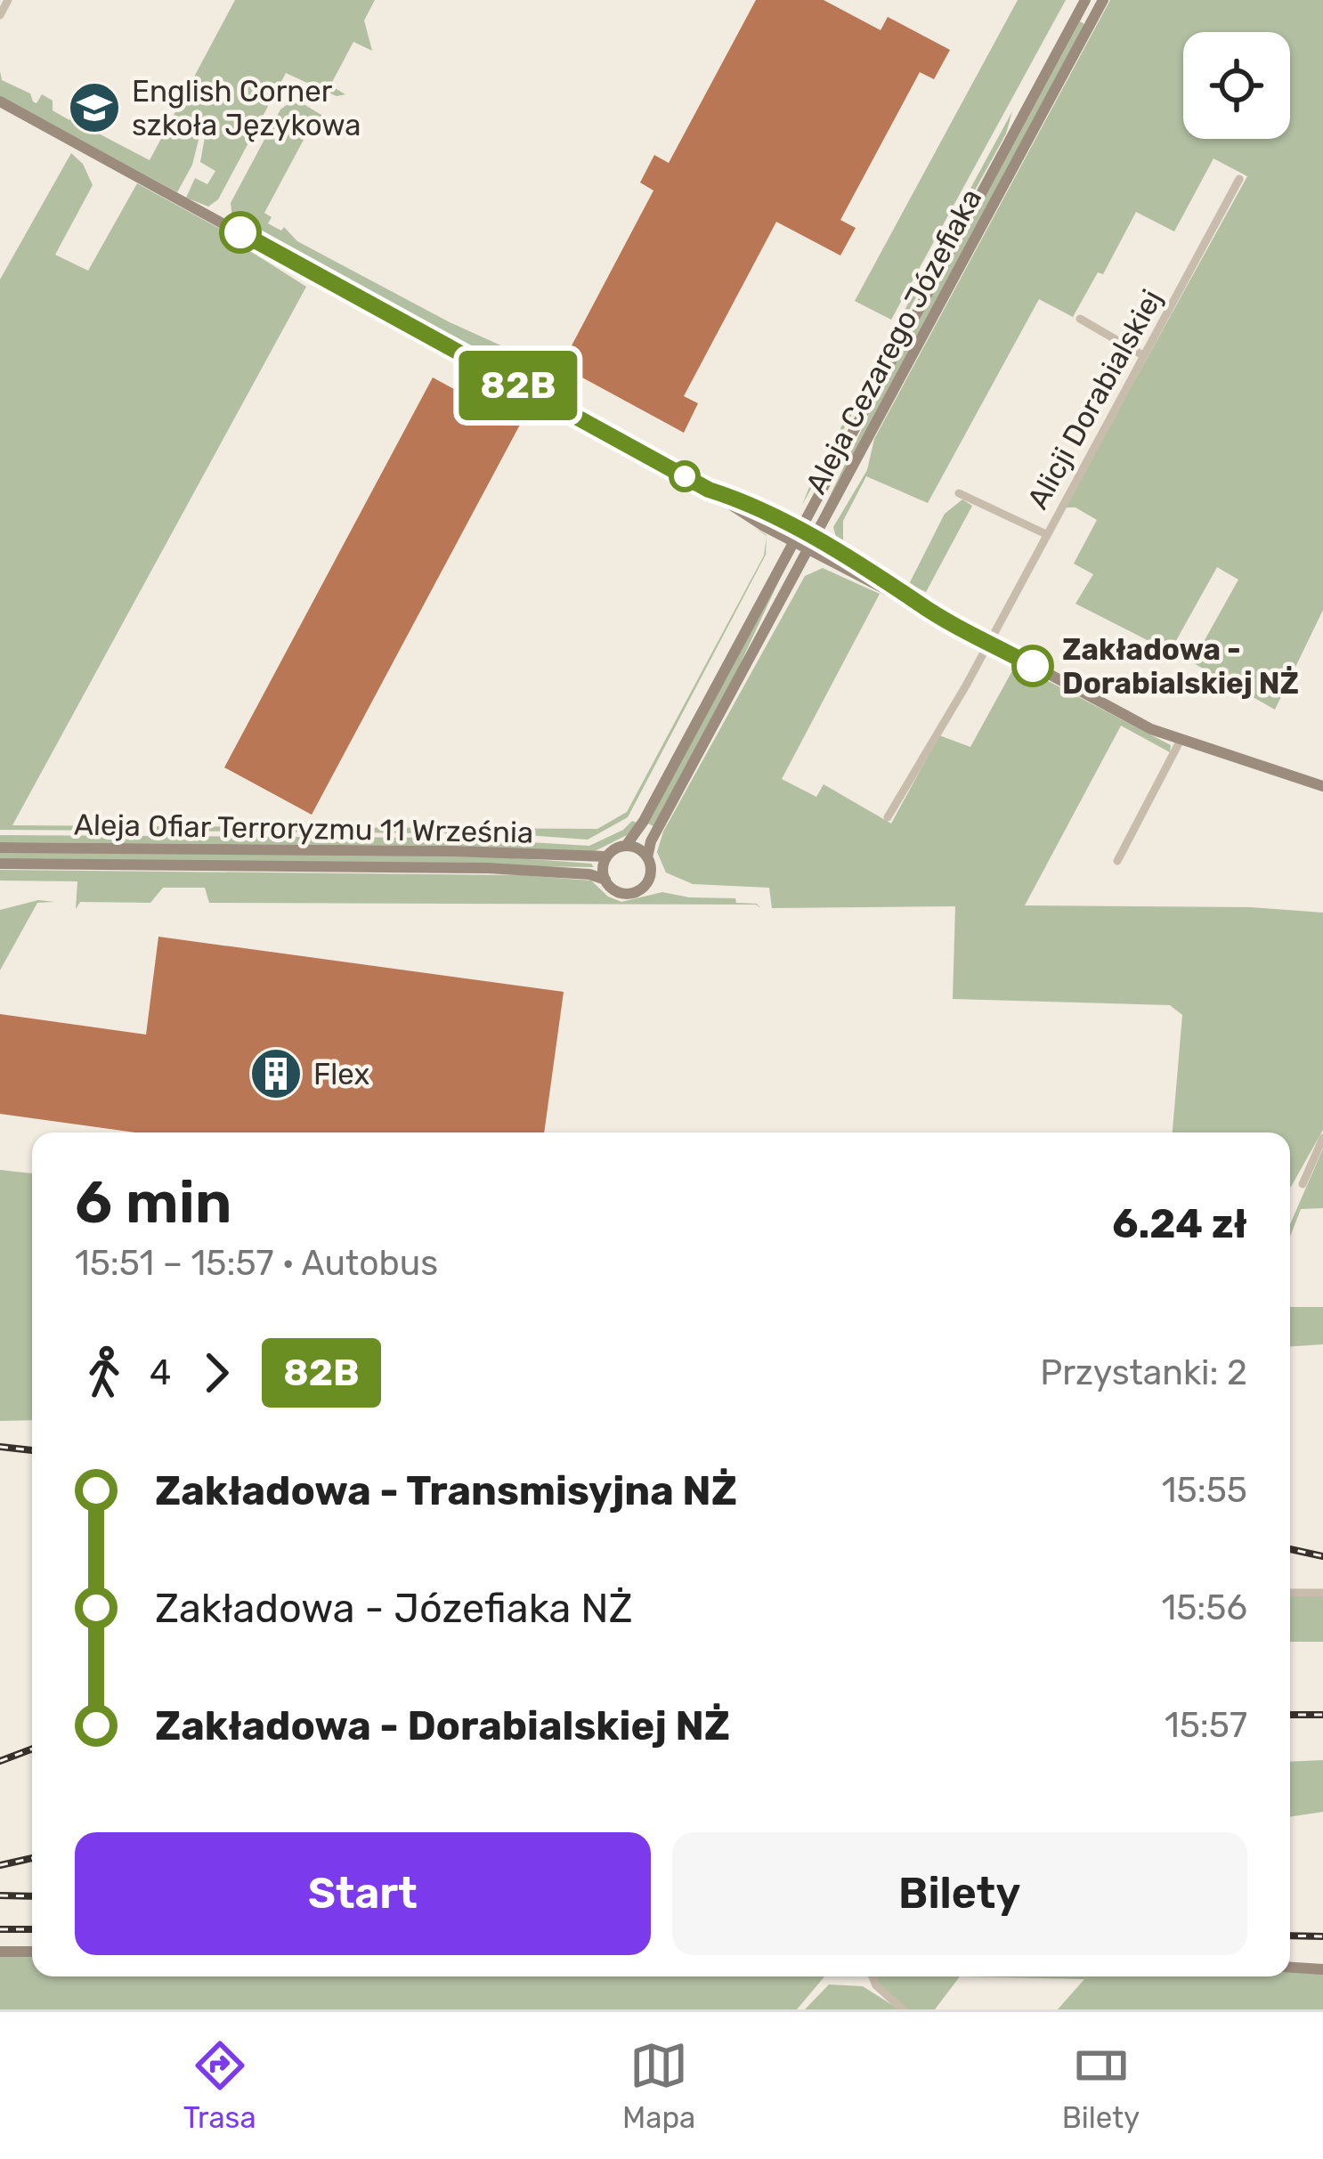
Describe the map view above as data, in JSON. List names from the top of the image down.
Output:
{
  "streets": {
    "street": ["Aleja Cezarego Józefiaka", "Alicji Dorabialskiej", "Aleja Ofiar Terroryzmu 11 Września"]
  },
  "crossings": [
    ["Aleja Cezarego Józefiaka", "Aleja Ofiar Terroryzmu 11 Września"]
  ],
  "places": {
    "school or university": ["English Corner szkoła Językowa"],
    "other": ["Zakładowa - Dorabialskiej NŻ"],
    "building": ["Flex"]
  },
  "lines": ["bus line 82B"],
  "page": {
    "on_map": "82B",
    "heading": ["6 min", "15:51 – 15:57 · Autobus", "6.24 zł"],
    "legs": ["4", "82B", "Przystanki: 2"],
    "list": [
      {
        "name": "Zakładowa - Transmisyjna NŻ",
        "value": "15:55"
      },
      {
        "name": "Zakładowa - Józefiaka NŻ",
        "value": "15:56"
      },
      {
        "name": "Zakładowa - Dorabialskiej NŻ",
        "value": "15:57"
      }
    ],
    "buttons": ["Start", "Bilety"],
    "tabs": ["Trasa", "Mapa", "Bilety"]
  }
}
